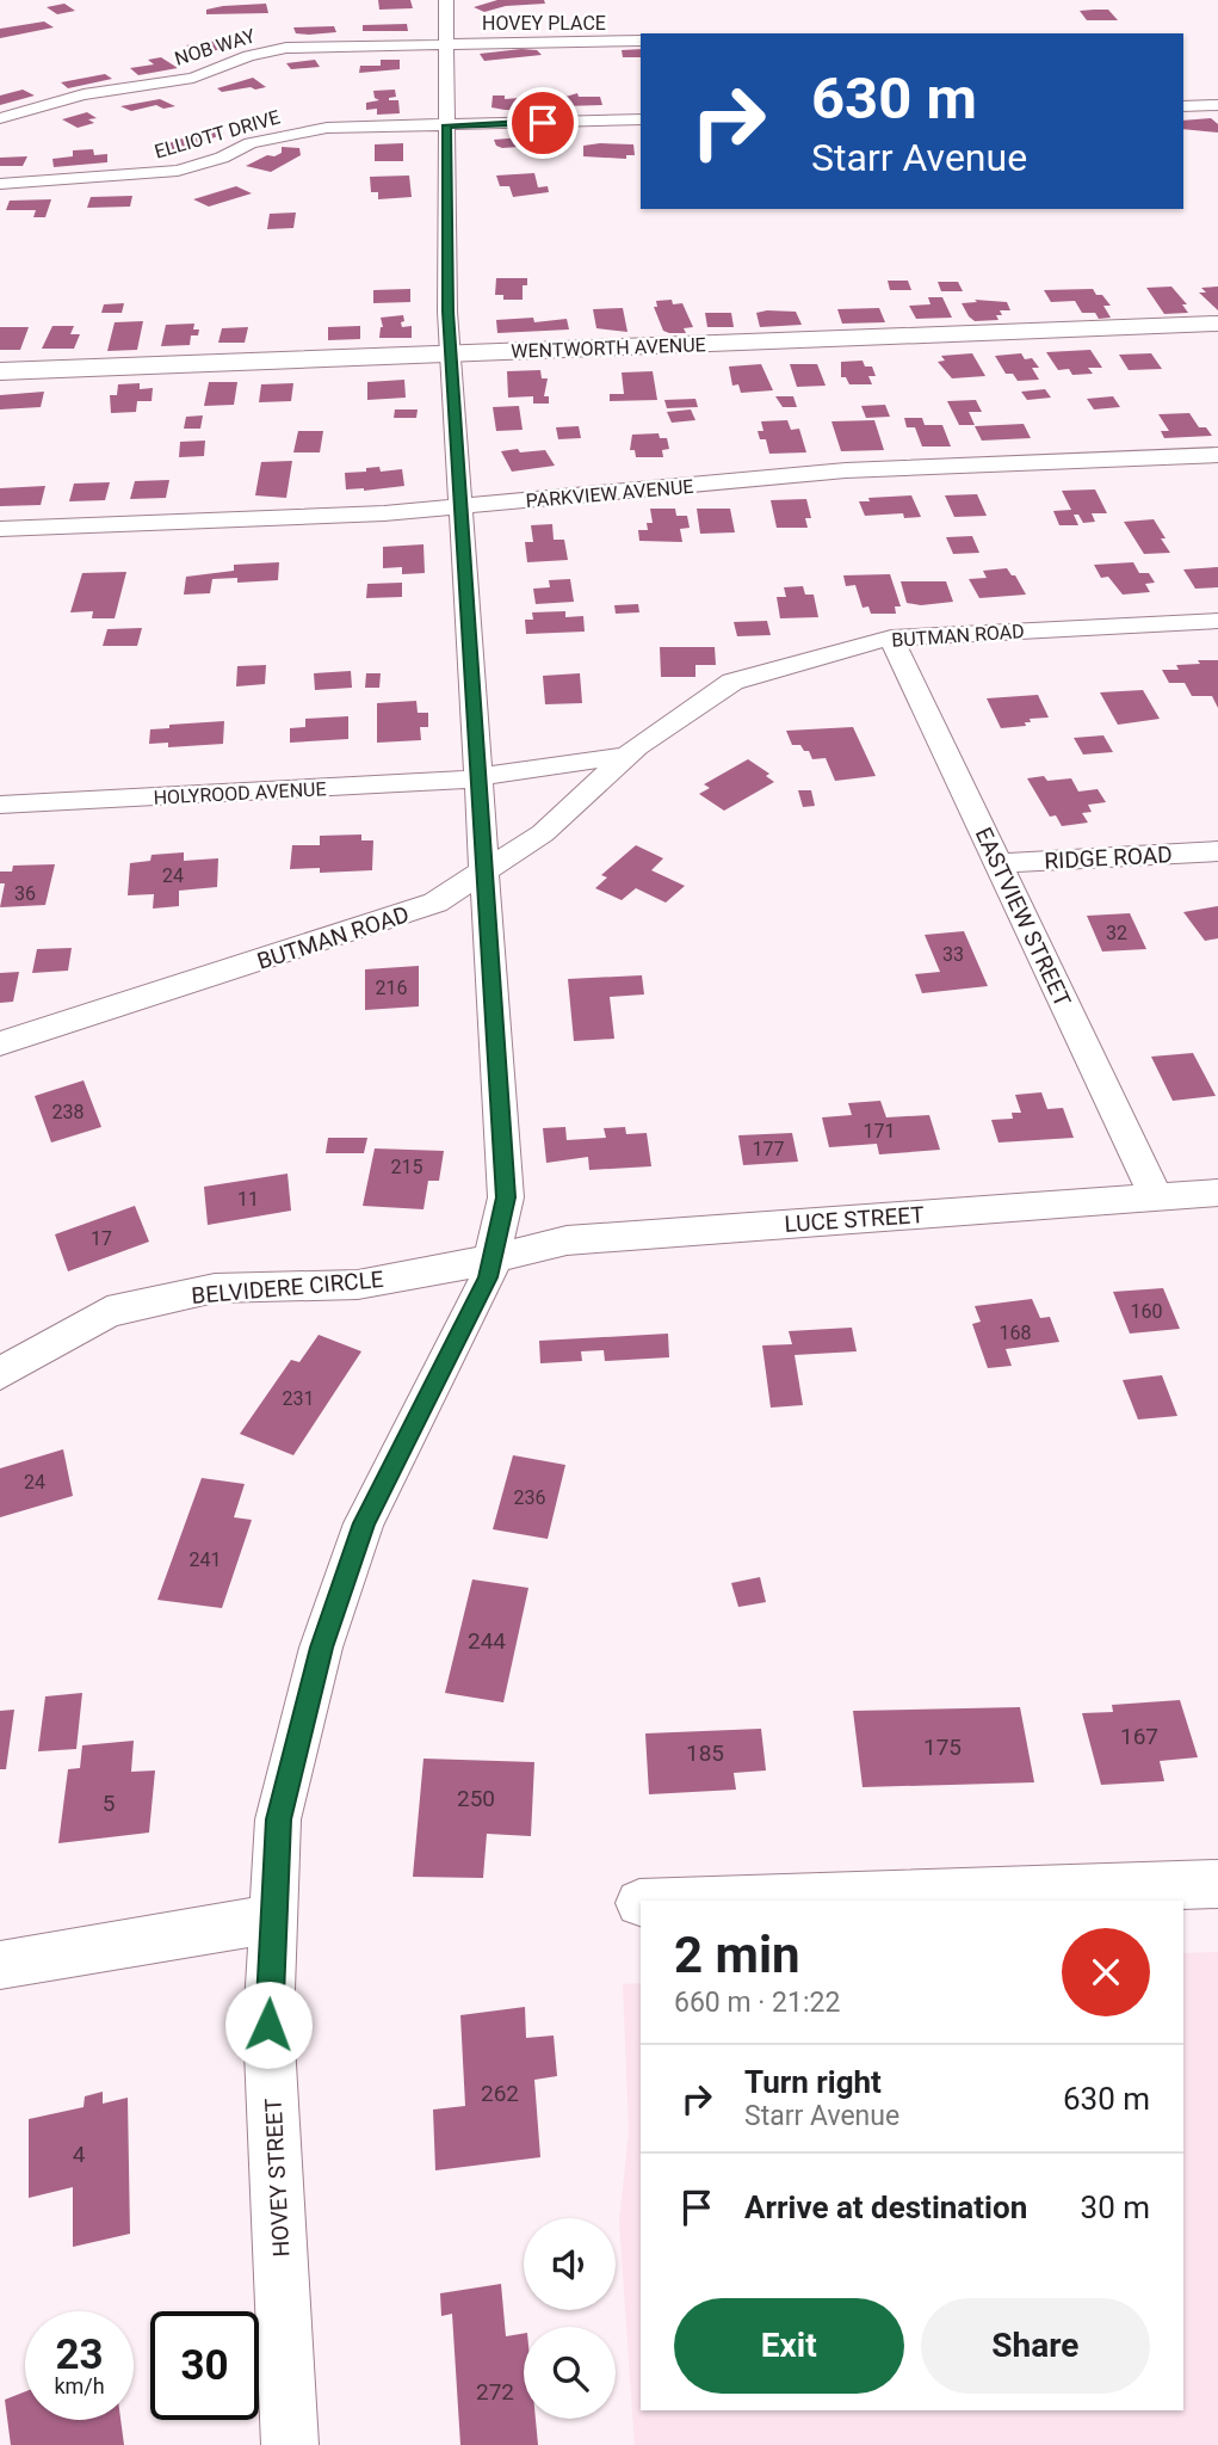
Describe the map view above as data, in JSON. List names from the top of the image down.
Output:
{
  "streets": {
    "street": [
      "HOVEY PLACE",
      "NOB WAY",
      "ELLIOTT DRIVE",
      "WENTWORTH AVENUE",
      "PARKVIEW AVENUE",
      "BUTMAN ROAD",
      "HOLYROOD AVENUE",
      "RIDGE ROAD",
      "EASTVIEW STREET",
      "LUCE STREET",
      "BELVIDERE CIRCLE",
      "HOVEY STREET"
    ]
  },
  "crossings": [
    ["HOVEY PLACE", "NOB WAY"],
    ["HOVEY PLACE", "HOVEY STREET"],
    ["NOB WAY", "HOVEY STREET"],
    ["ELLIOTT DRIVE", "HOVEY STREET"],
    ["WENTWORTH AVENUE", "HOVEY STREET"],
    ["PARKVIEW AVENUE", "HOVEY STREET"],
    ["BUTMAN ROAD", "HOLYROOD AVENUE"],
    ["BUTMAN ROAD", "EASTVIEW STREET"],
    ["BUTMAN ROAD", "HOVEY STREET"],
    ["HOLYROOD AVENUE", "HOVEY STREET"],
    ["RIDGE ROAD", "EASTVIEW STREET"],
    ["EASTVIEW STREET", "LUCE STREET"],
    ["LUCE STREET", "BELVIDERE CIRCLE"],
    ["LUCE STREET", "HOVEY STREET"],
    ["BELVIDERE CIRCLE", "HOVEY STREET"]
  ],
  "house_numbers": [
    "24",
    "36",
    "32",
    "33",
    "216",
    "238",
    "171",
    "177",
    "215",
    "11",
    "17",
    "160",
    "168",
    "231",
    "24",
    "236",
    "241",
    "244",
    "167",
    "175",
    "185",
    "250",
    "5",
    "262",
    "4",
    "272"
  ],
  "page": {
    "turn": ["630 m", "Starr Avenue"],
    "heading": ["2 min", "660 m · 21:22"],
    "list": [
      {
        "name": "Turn right",
        "note": "Starr Avenue",
        "value": "630 m"
      },
      {
        "name": "Arrive at destination",
        "value": "30 m"
      }
    ],
    "buttons": ["Exit", "Share"],
    "speed": "23 km/h",
    "limit": "30"
  }
}
